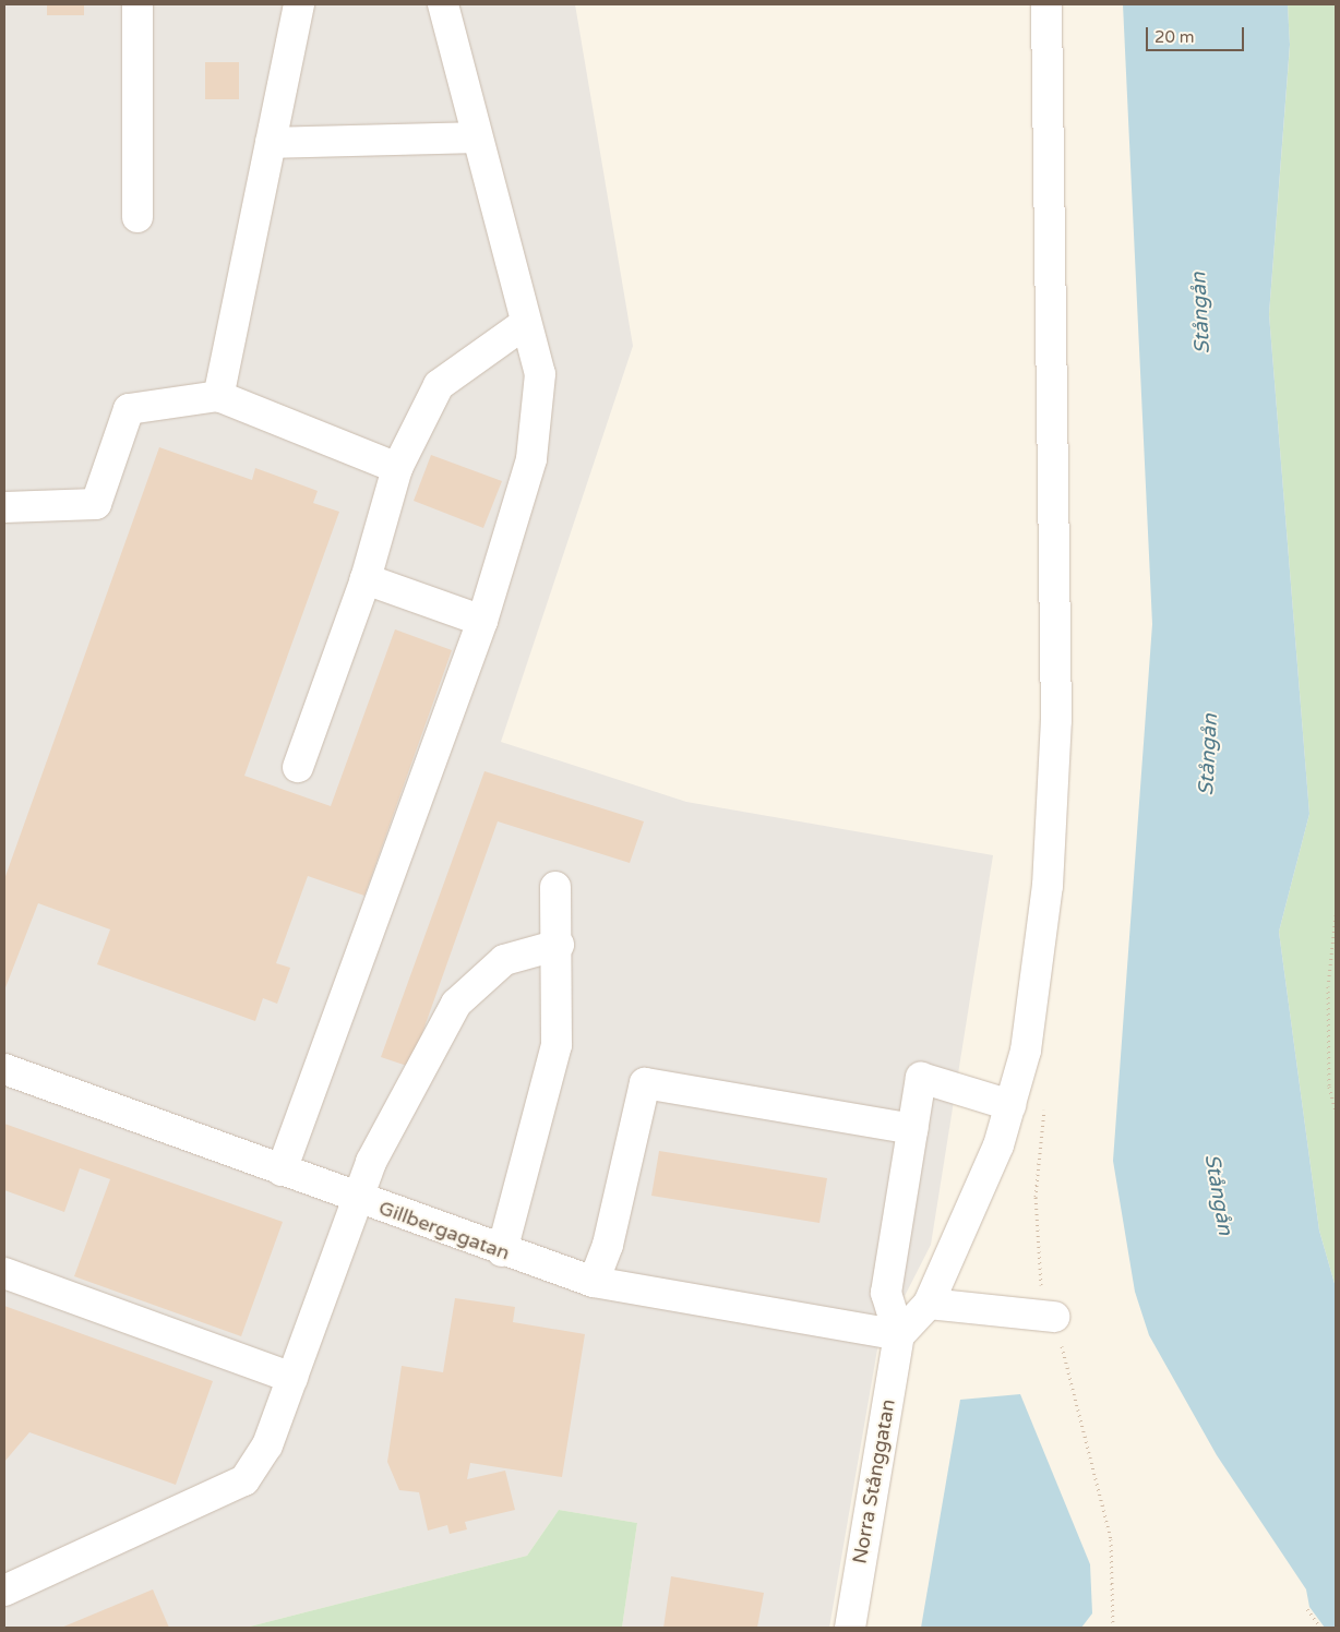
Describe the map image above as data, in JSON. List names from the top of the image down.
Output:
{
  "streets": {
    "street": ["Gillbergagatan", "Norra Stånggatan"]
  },
  "crossings": [
    ["Gillbergagatan", "Norra Stånggatan"]
  ],
  "water": ["Stångån"],
  "scale_bar": "20 m"
}
